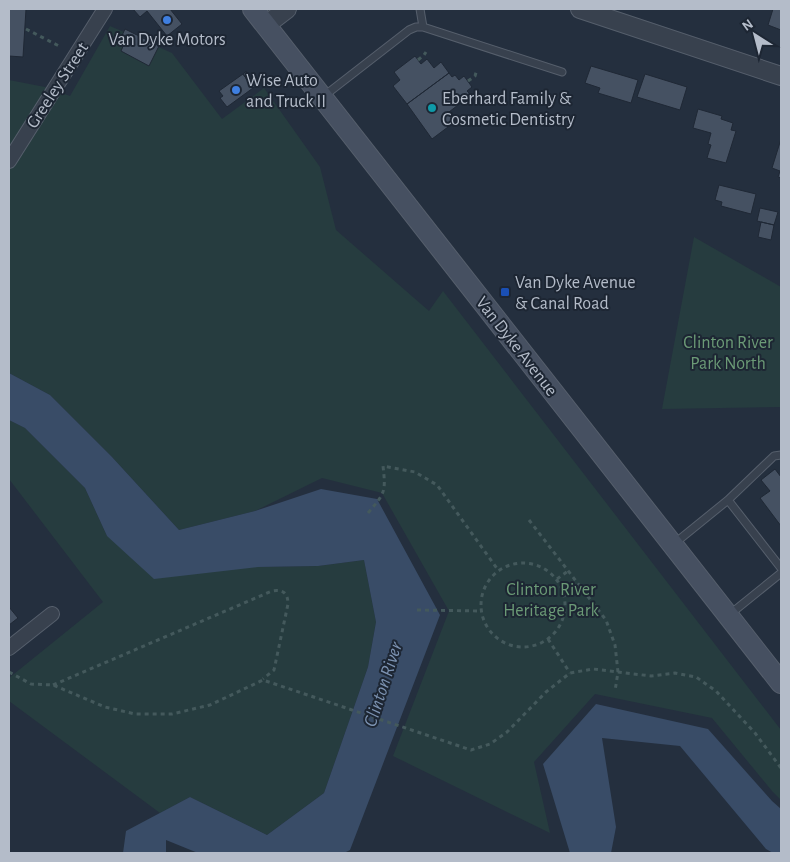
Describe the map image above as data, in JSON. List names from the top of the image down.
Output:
{
  "streets": {
    "main road": ["Van Dyke Avenue"],
    "street": ["Greeley Street"]
  },
  "water": ["Clinton River"],
  "parks": ["Clinton River Park North", "Clinton River Heritage Park"],
  "places": {
    "other": ["Van Dyke Motors", "Wise Auto and Truck II", "Eberhard Family & Cosmetic Dentistry"],
    "transit": ["Van Dyke Avenue & Canal Road"]
  },
  "north": "top left"
}
